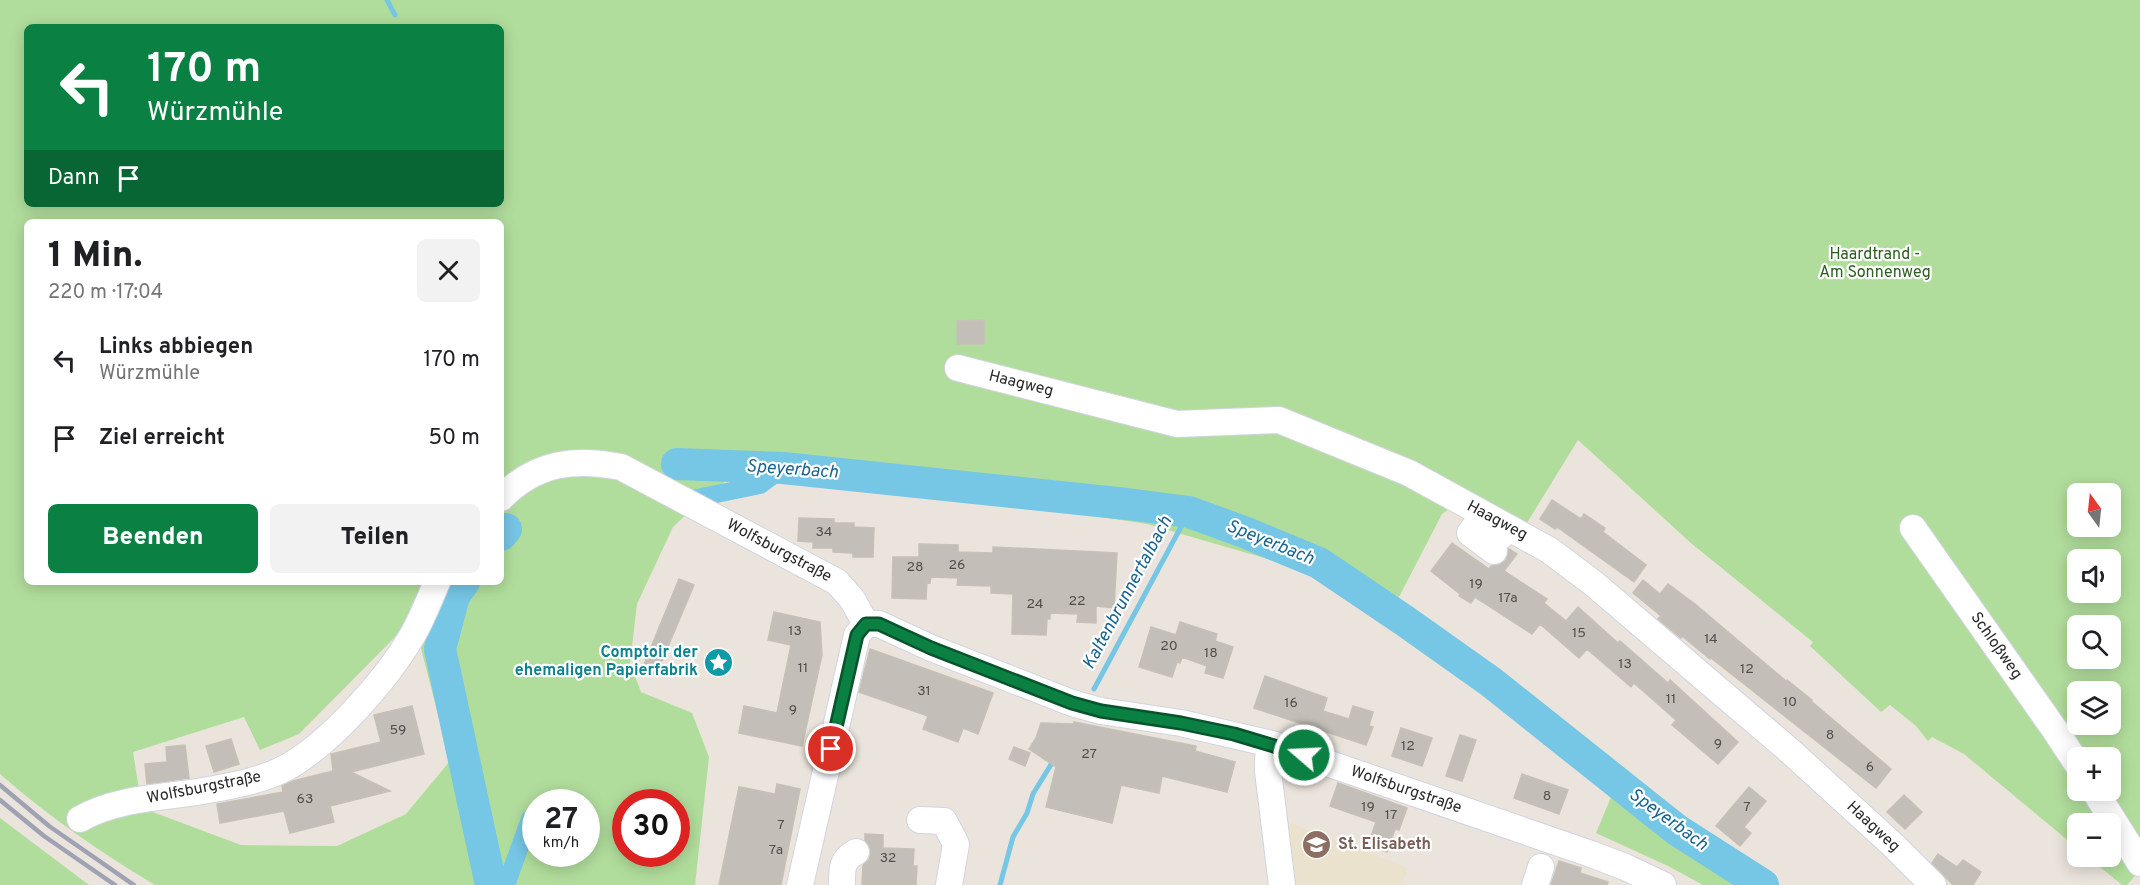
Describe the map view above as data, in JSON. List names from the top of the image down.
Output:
{
  "streets": {
    "street": ["Haagweg", "Wolfsburgstraße", "Schloßweg"]
  },
  "water": ["Speyerbach", "Kaltenbrunnertalbach"],
  "parks": ["Haardtrand - Am Sonnenweg"],
  "places": {
    "place": ["Comptoir der ehemaligen Papierfabrik"],
    "school or university": ["St. Elisabeth"]
  },
  "house_numbers": [
    "34",
    "26",
    "28",
    "19",
    "17a",
    "22",
    "24",
    "13",
    "15",
    "14",
    "20",
    "18",
    "13",
    "11",
    "12",
    "31",
    "11",
    "10",
    "16",
    "9",
    "59",
    "8",
    "9",
    "12",
    "27",
    "6",
    "8",
    "63",
    "19",
    "7",
    "17",
    "7",
    "7a",
    "32"
  ],
  "north": "top",
  "page": {
    "turn": ["170 m", "Würzmühle"],
    "then": "Dann",
    "heading": ["1 Min.", "220 m · 17:04"],
    "list": [
      {
        "name": "Links abbiegen",
        "note": "Würzmühle",
        "value": "170 m"
      },
      {
        "name": "Ziel erreicht",
        "value": "50 m"
      }
    ],
    "map_buttons": ["+", "−"],
    "buttons": ["Beenden", "Teilen"],
    "speed": "27 km/h",
    "limit": "30"
  }
}
